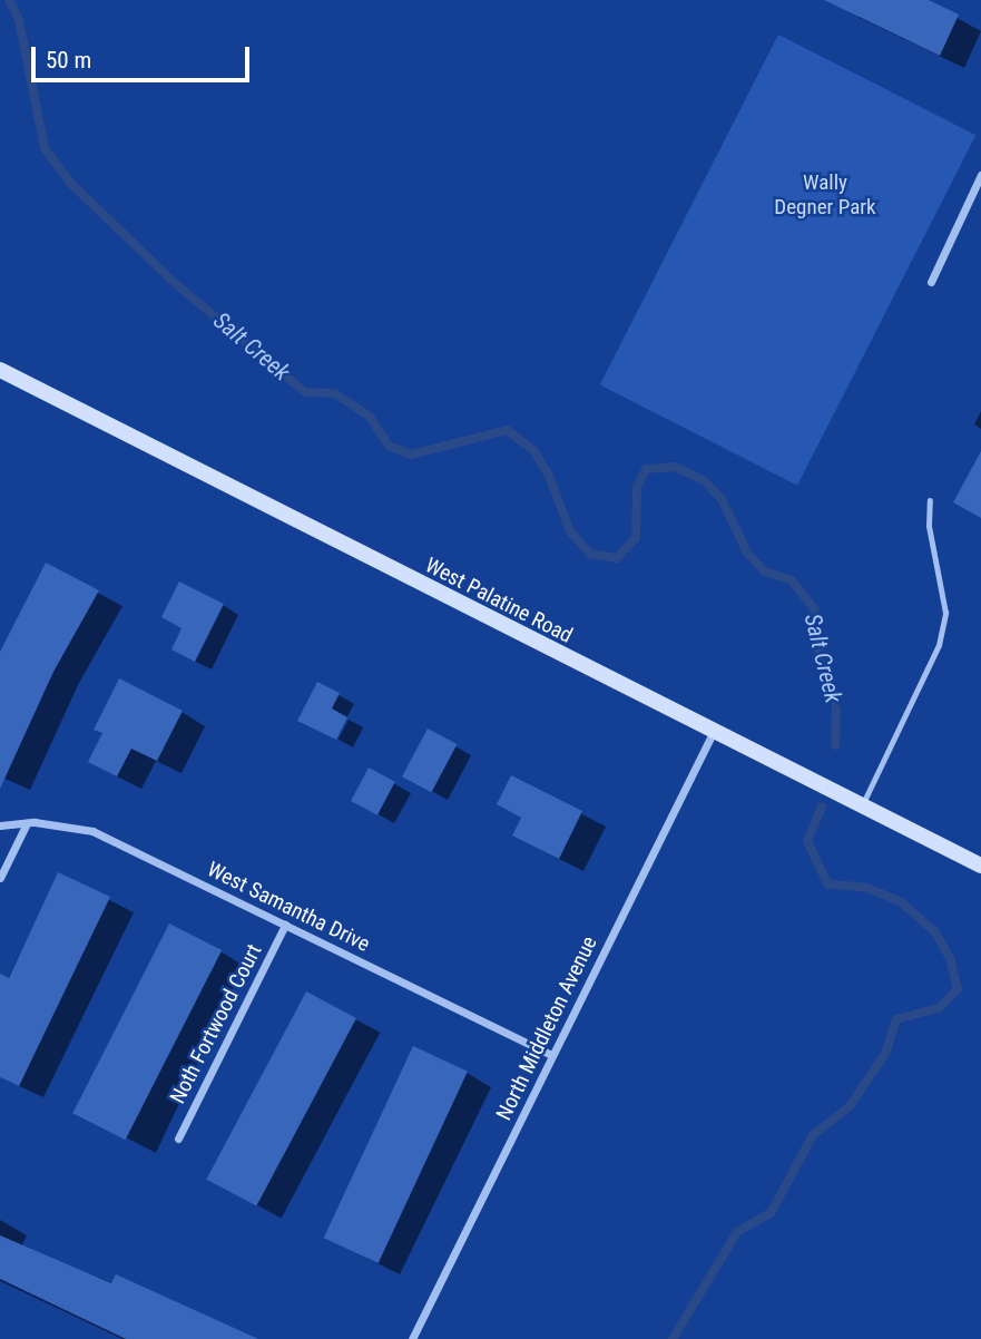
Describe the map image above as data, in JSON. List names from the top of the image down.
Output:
{
  "streets": {
    "main road": ["West Palatine Road"],
    "street": ["West Samantha Drive", "Noth Fortwood Court", "North Middleton Avenue"]
  },
  "crossings": [
    ["West Palatine Road", "North Middleton Avenue"],
    ["West Samantha Drive", "Noth Fortwood Court"],
    ["West Samantha Drive", "North Middleton Avenue"]
  ],
  "water": ["Salt Creek"],
  "parks": ["Wally Degner Park"],
  "scale_bar": "50 m"
}
